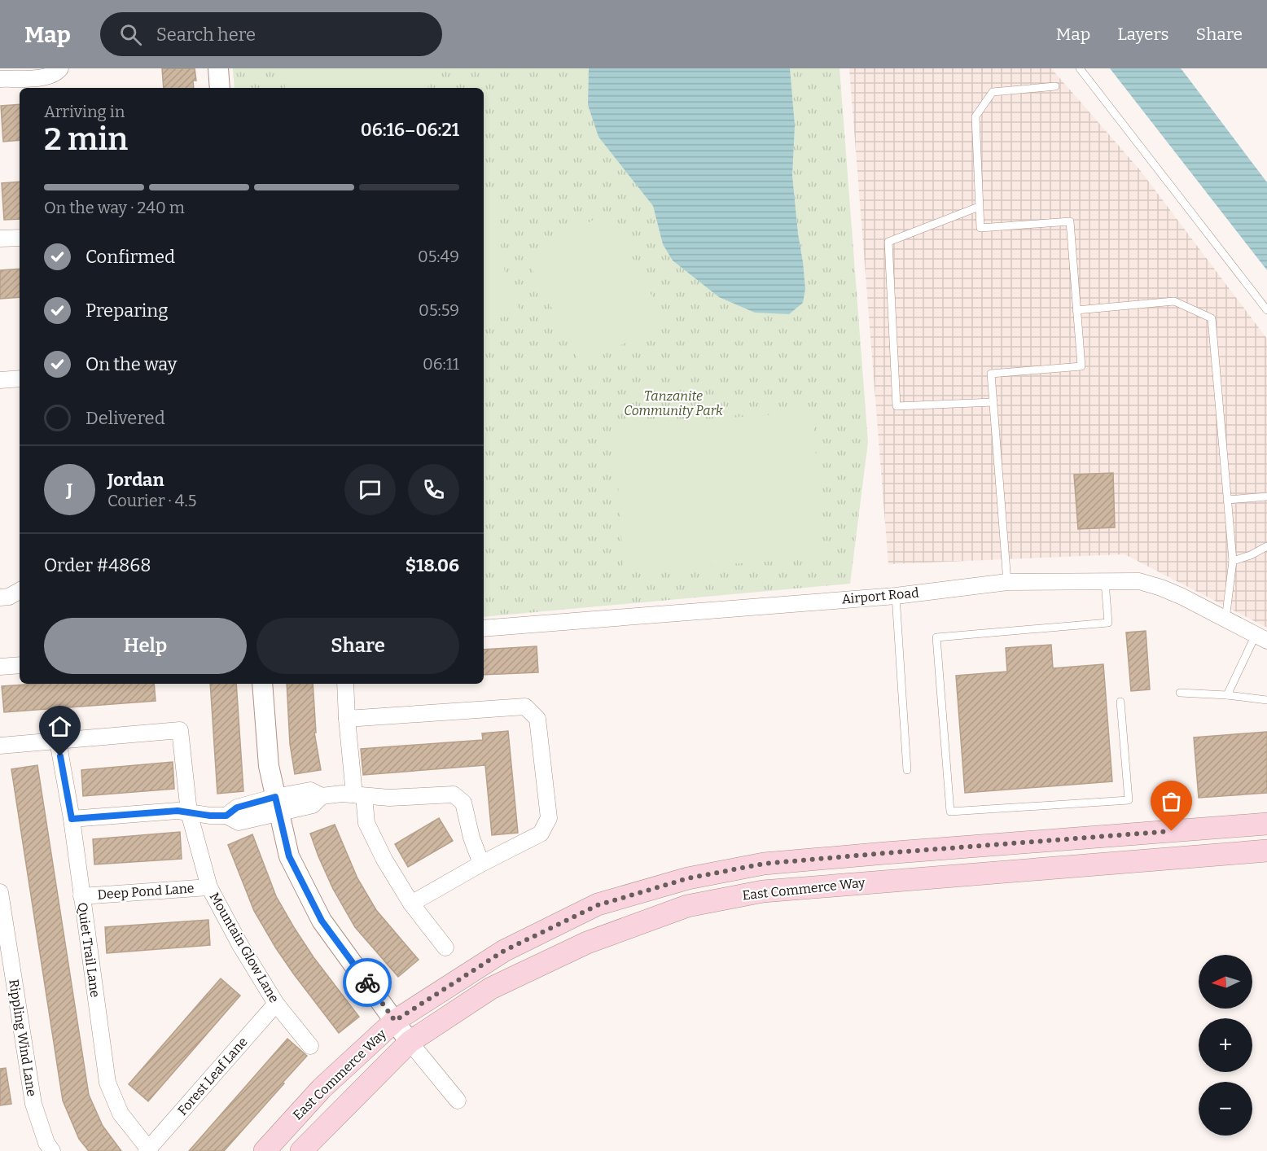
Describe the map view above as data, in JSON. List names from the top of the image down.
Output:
{
  "streets": {
    "main road": ["East Commerce Way"],
    "street": [
      "Airport Road",
      "Deep Pond Lane",
      "Mountain Glow Lane",
      "Quiet Trail Lane",
      "Rippling Wind Lane",
      "Forest Leaf Lane"
    ]
  },
  "crossings": [
    ["Deep Pond Lane", "Mountain Glow Lane"],
    ["Deep Pond Lane", "Quiet Trail Lane"],
    ["Mountain Glow Lane", "Quiet Trail Lane"],
    ["Mountain Glow Lane", "Forest Leaf Lane"],
    ["Quiet Trail Lane", "Forest Leaf Lane"]
  ],
  "parks": ["Tanzanite Community Park"],
  "north": "left",
  "page": {
    "header": "Map",
    "search": "Search here",
    "nav": ["Map", "Layers", "Share"],
    "heading": ["2 min", "Arriving in", "06:16–06:21"],
    "panel": [
      "Jordan",
      "Courier · 4.5",
      "Order #4868",
      "$18.06"
    ],
    "bar": "On the way · 240 m",
    "list": [
      ["Confirmed", "05:49"],
      ["Preparing", "05:59"],
      ["On the way", "06:11"],
      "Delivered"
    ],
    "round": "J",
    "buttons": ["Help", "Share"],
    "map_buttons": ["+", "−"]
  }
}
